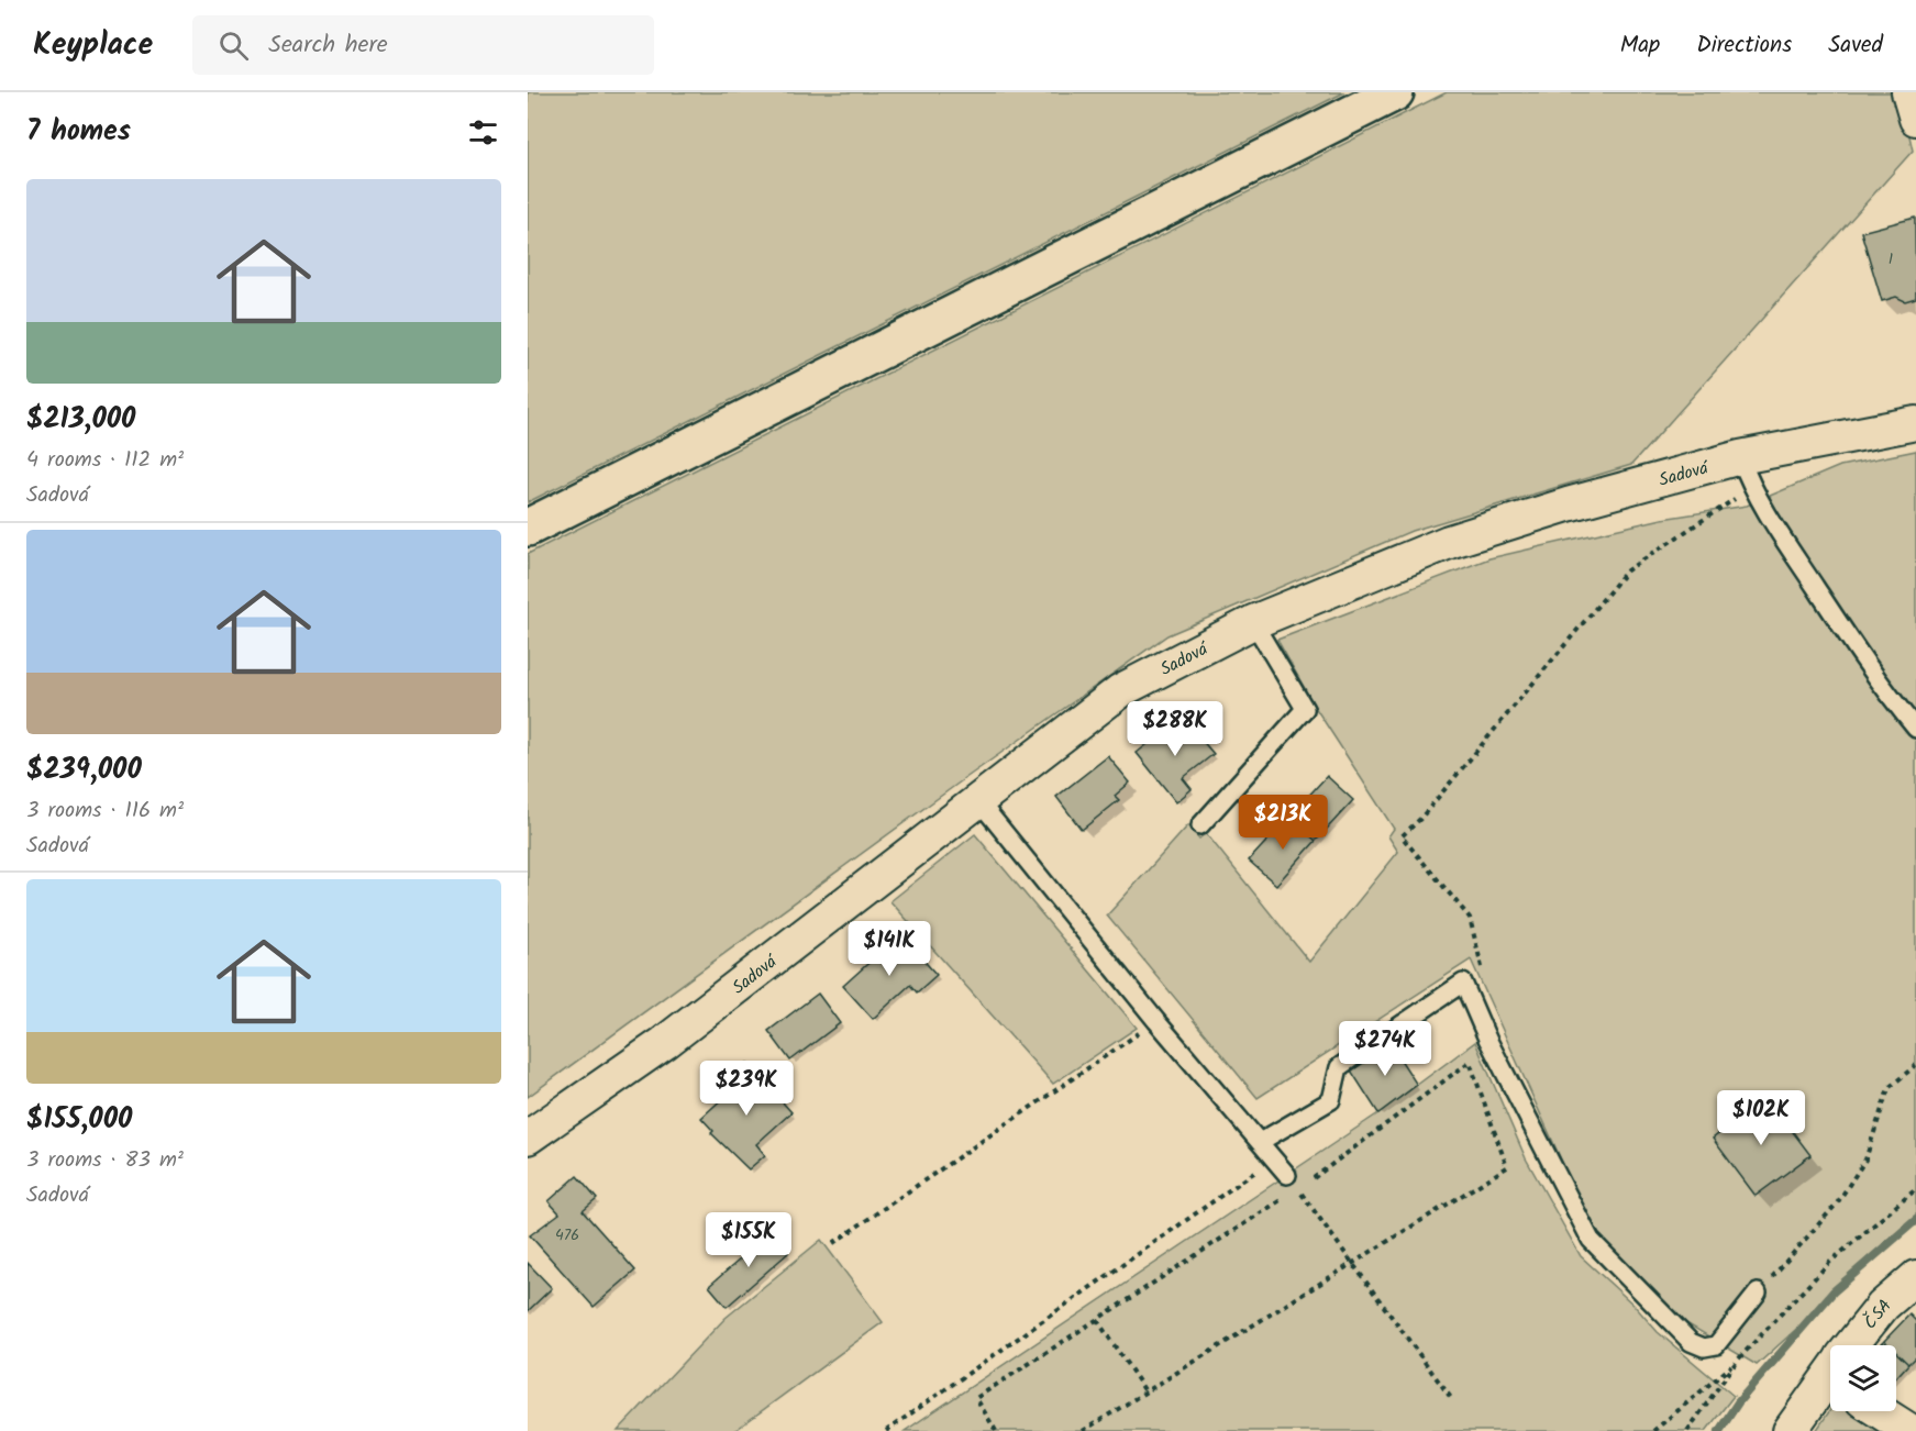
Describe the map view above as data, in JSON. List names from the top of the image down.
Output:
{
  "streets": {
    "street": ["Sadová", "ČSA"]
  },
  "house_numbers": ["1", "476"],
  "page": {
    "header": "Keyplace",
    "search": "Search here",
    "nav": ["Map", "Directions", "Saved"],
    "heading": "7 homes",
    "list": [
      {
        "name": "$213,000",
        "note": "4 rooms · 112 m² · Sadová"
      },
      {
        "name": "$239,000",
        "note": "3 rooms · 116 m² · Sadová"
      },
      {
        "name": "$155,000",
        "note": "3 rooms · 83 m² · Sadová"
      }
    ],
    "price": [
      "$288K",
      "$213K",
      "$141K",
      "$274K",
      "$239K",
      "$102K",
      "$155K"
    ]
  }
}
